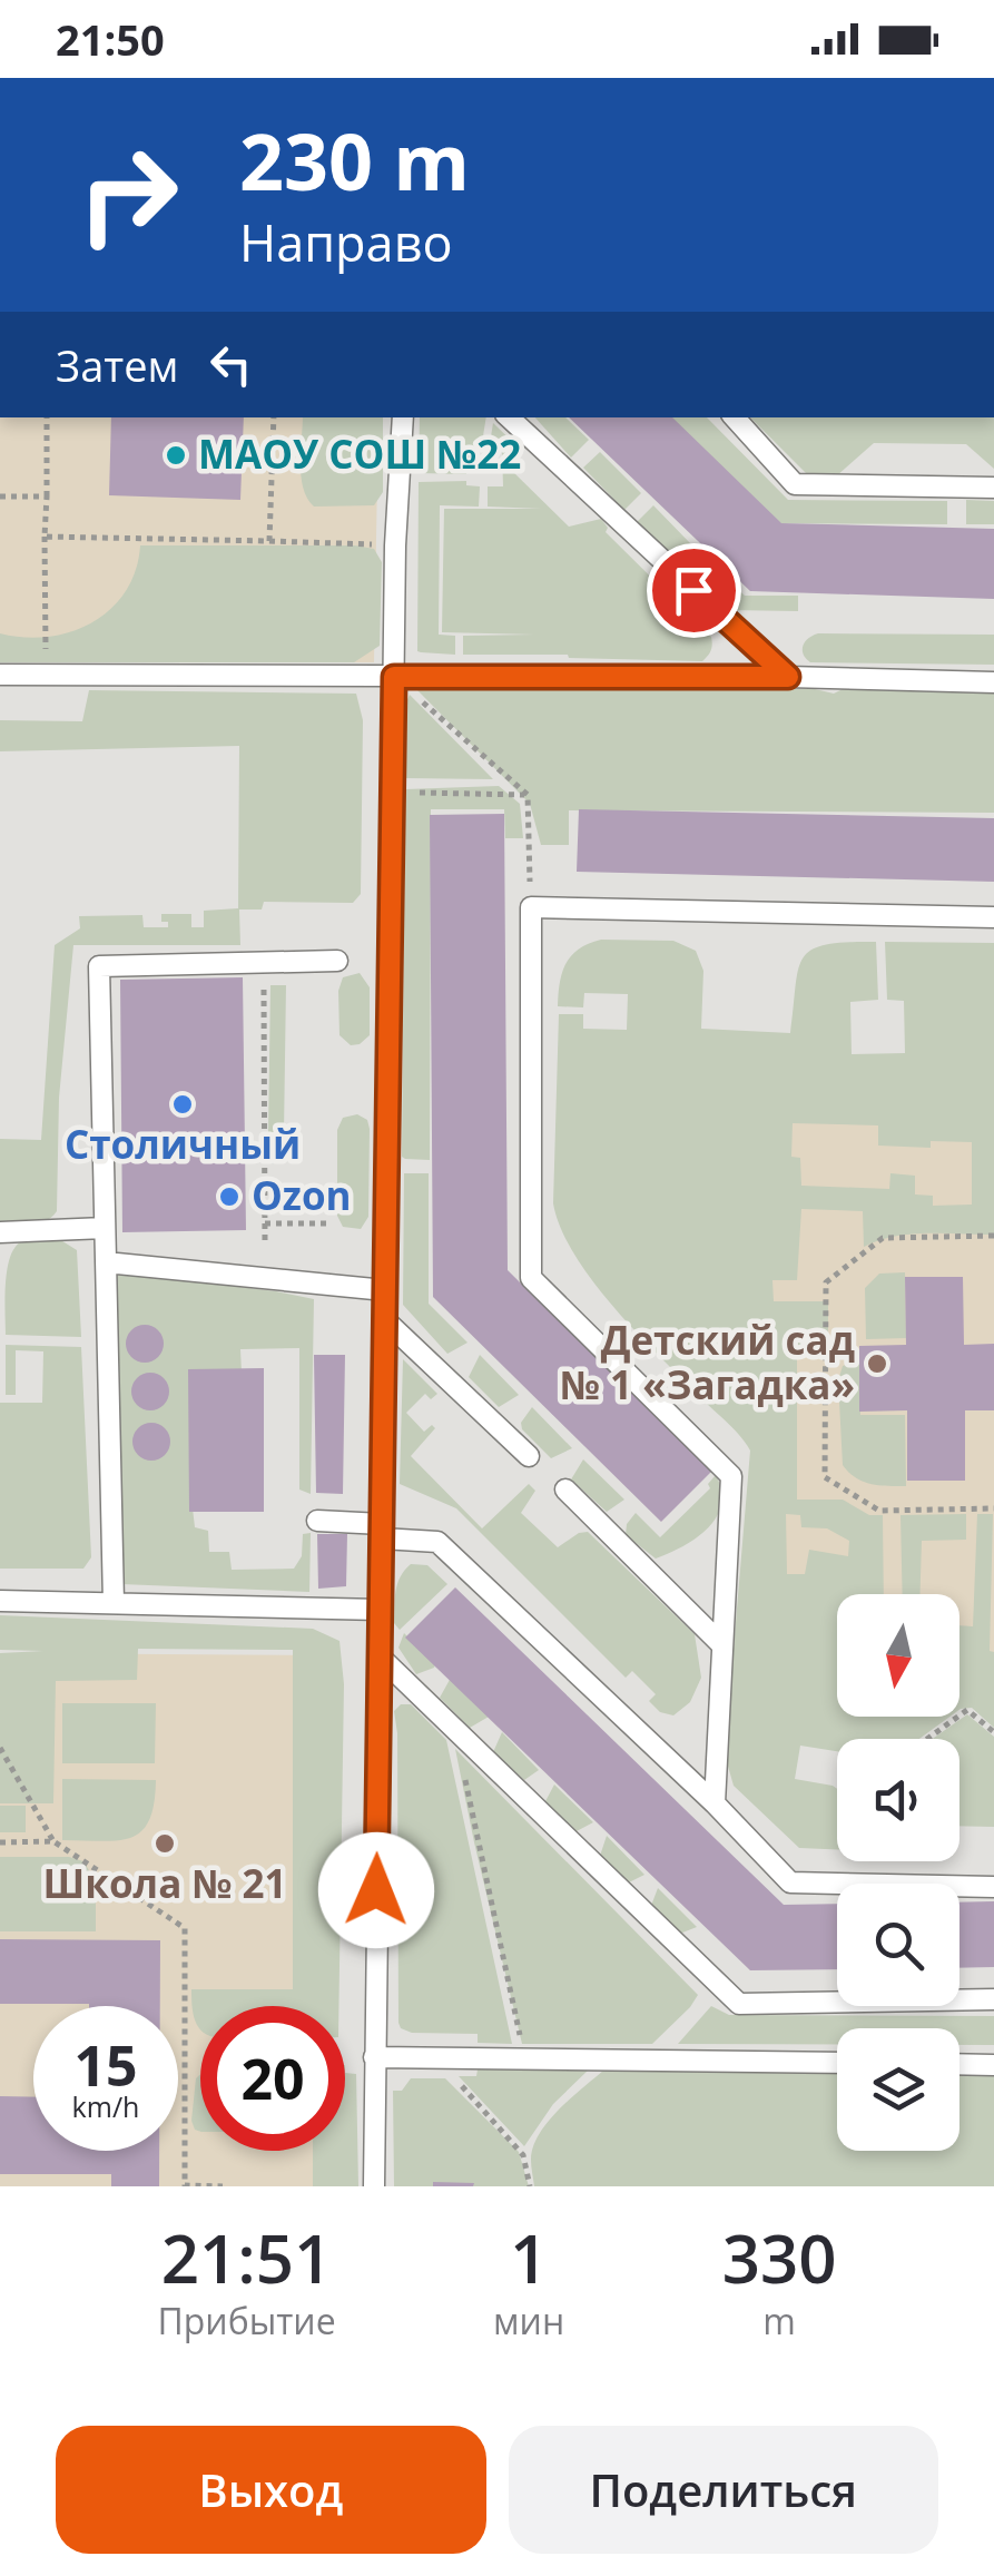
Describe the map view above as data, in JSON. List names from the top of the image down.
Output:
{
  "places": [
    "МАОУ СОШ №22",
    "Столичный",
    "Ozon",
    "Детский сад № 1 «Загадка»",
    "Школа № 21"
  ],
  "north": "bottom",
  "page": {
    "status": "21:50",
    "turn": ["230 m", "Направо"],
    "then": "Затем",
    "speed": "15 km/h",
    "limit": "20",
    "eta": [
      "21:51",
      "Прибытие",
      "1",
      "мин",
      "330",
      "m"
    ],
    "buttons": ["Выход", "Поделиться"]
  }
}
